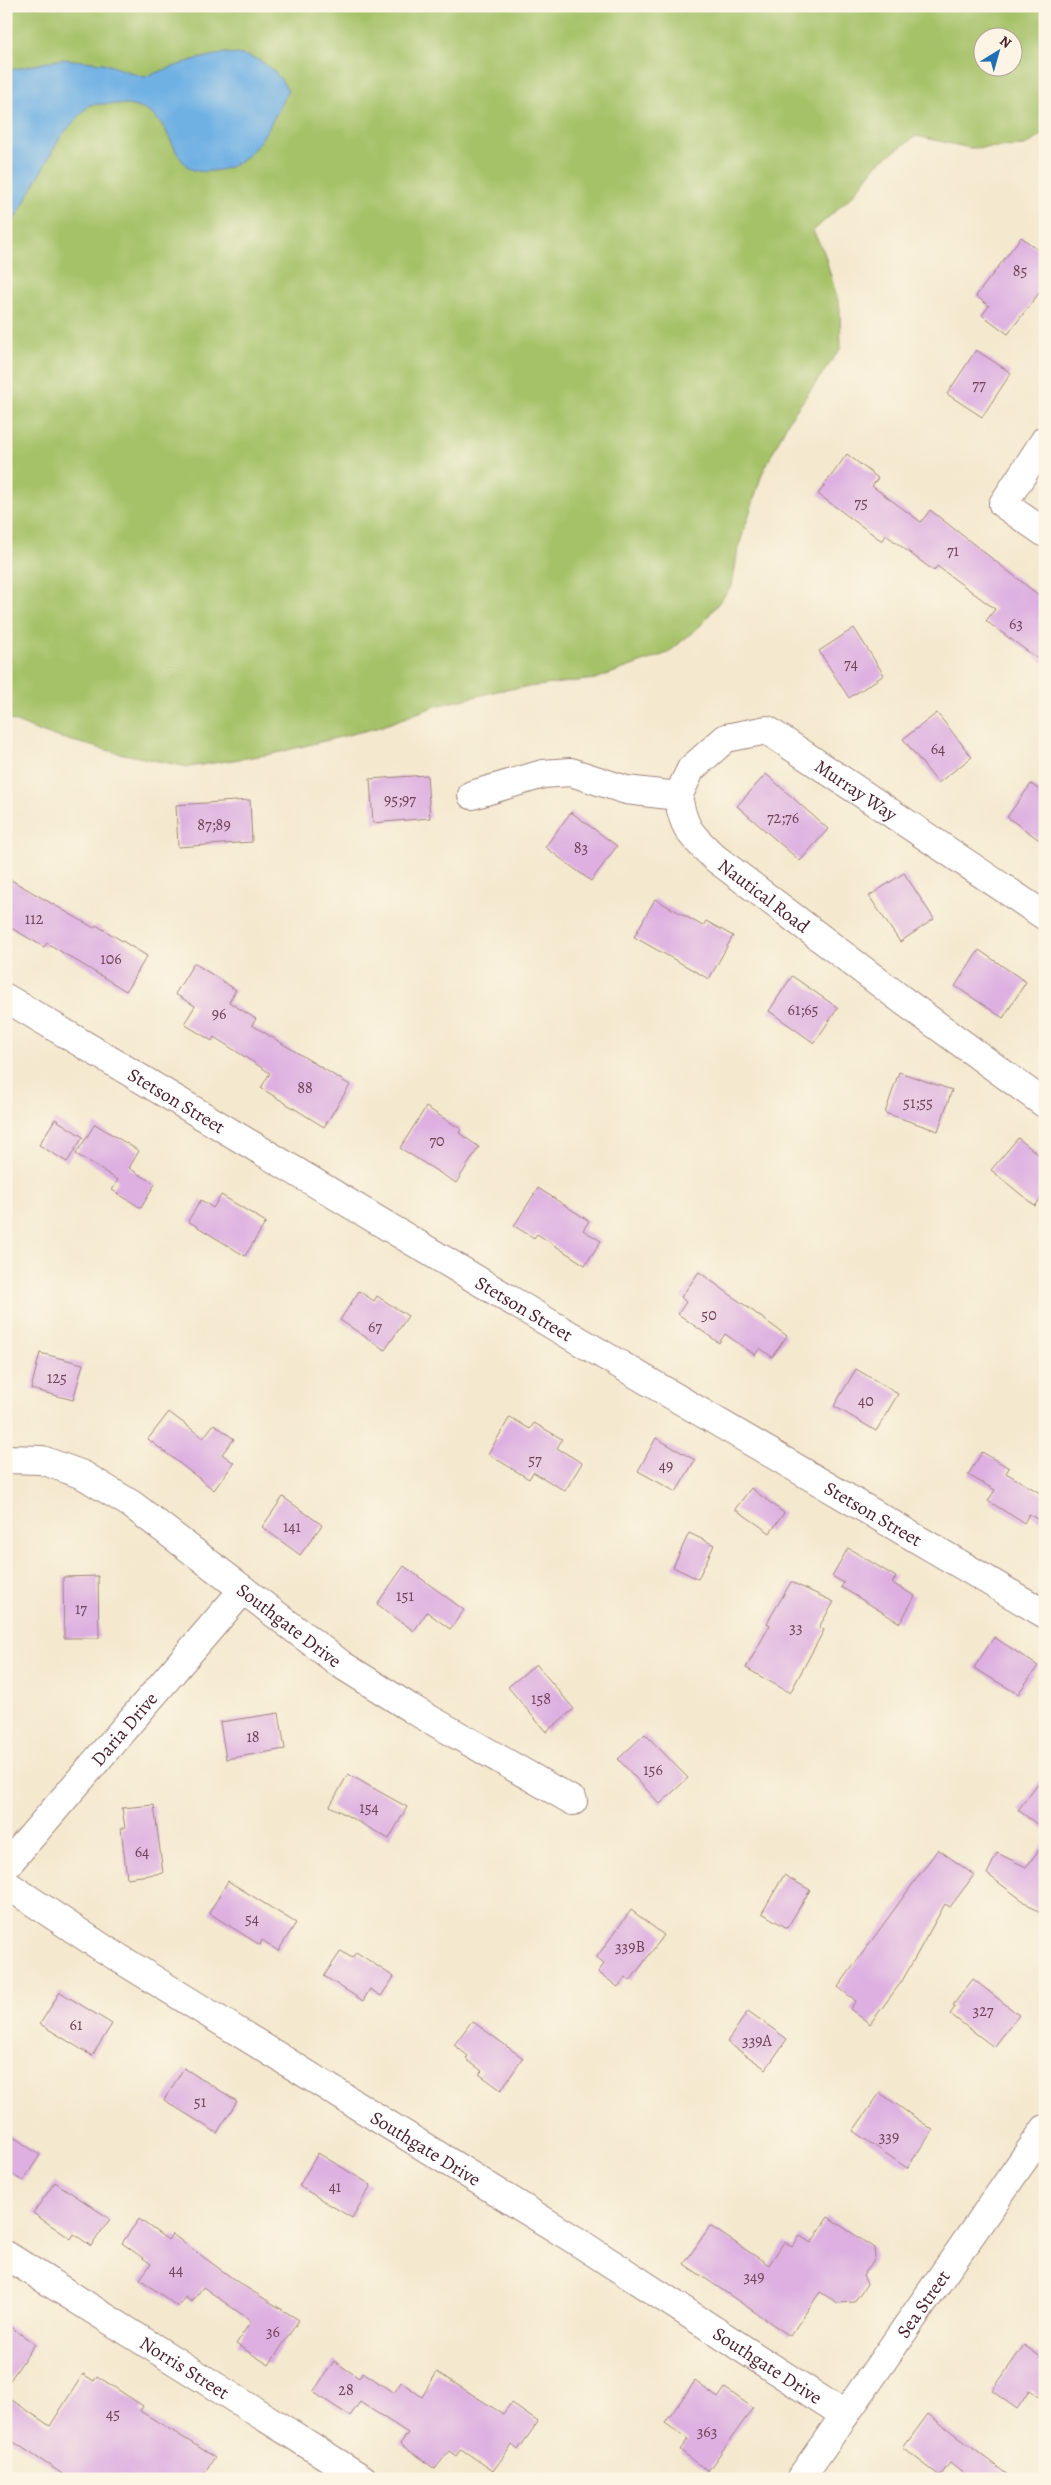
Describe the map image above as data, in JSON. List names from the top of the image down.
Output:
{
  "streets": {
    "street": [
      "Murray Way",
      "Nautical Road",
      "Stetson Street",
      "Southgate Drive",
      "Daria Drive",
      "Sea Street",
      "Norris Street"
    ]
  },
  "crossings": [
    ["Murray Way", "Nautical Road"],
    ["Southgate Drive", "Daria Drive"],
    ["Southgate Drive", "Sea Street"]
  ],
  "house_numbers": [
    "85",
    "77",
    "75",
    "71",
    "63",
    "74",
    "64",
    "95;97",
    "72;76",
    "87;89",
    "83",
    "112",
    "106",
    "61;65",
    "96",
    "88",
    "51;55",
    "70",
    "50",
    "67",
    "125",
    "40",
    "57",
    "49",
    "141",
    "151",
    "17",
    "33",
    "158",
    "18",
    "156",
    "154",
    "64",
    "54",
    "339B",
    "327",
    "61",
    "339A",
    "51",
    "339",
    "41",
    "44",
    "349",
    "36",
    "28",
    "45",
    "363"
  ],
  "north": "top right"
}
